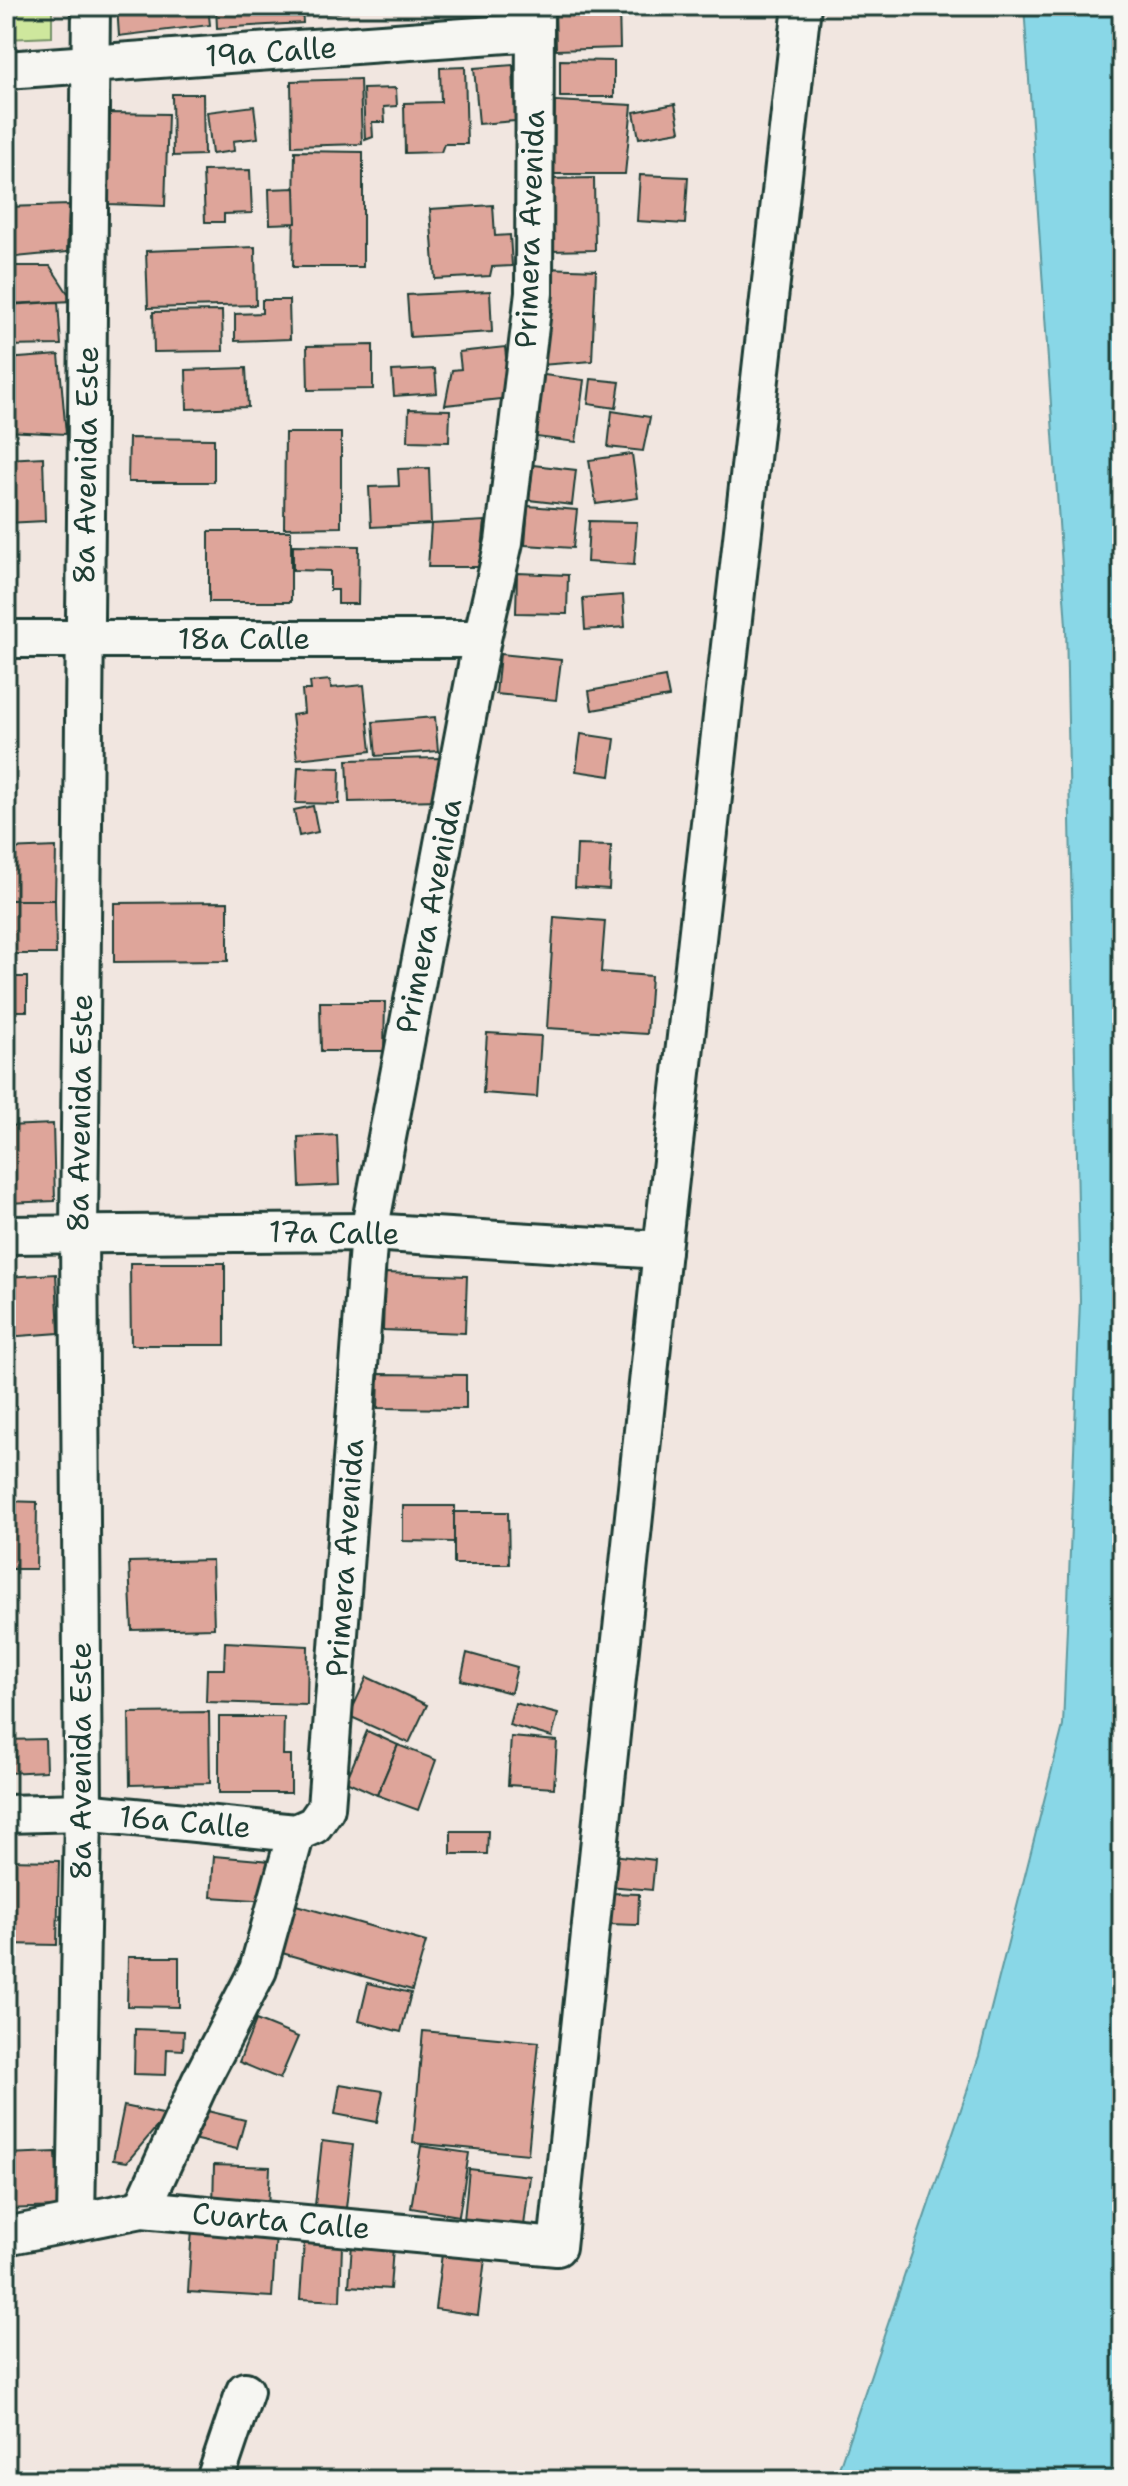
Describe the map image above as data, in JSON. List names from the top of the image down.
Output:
{
  "streets": {
    "street": [
      "19a Calle",
      "Primera Avenida",
      "8a Avenida Este",
      "18a Calle",
      "17a Calle",
      "16a Calle",
      "Cuarta Calle"
    ]
  },
  "crossings": [
    ["19a Calle", "Primera Avenida"],
    ["19a Calle", "8a Avenida Este"],
    ["Primera Avenida", "18a Calle"],
    ["Primera Avenida", "17a Calle"],
    ["Primera Avenida", "16a Calle"],
    ["Primera Avenida", "Cuarta Calle"],
    ["8a Avenida Este", "18a Calle"],
    ["8a Avenida Este", "17a Calle"],
    ["8a Avenida Este", "16a Calle"],
    ["8a Avenida Este", "Cuarta Calle"],
    ["17a Calle", "Cuarta Calle"]
  ]
}
